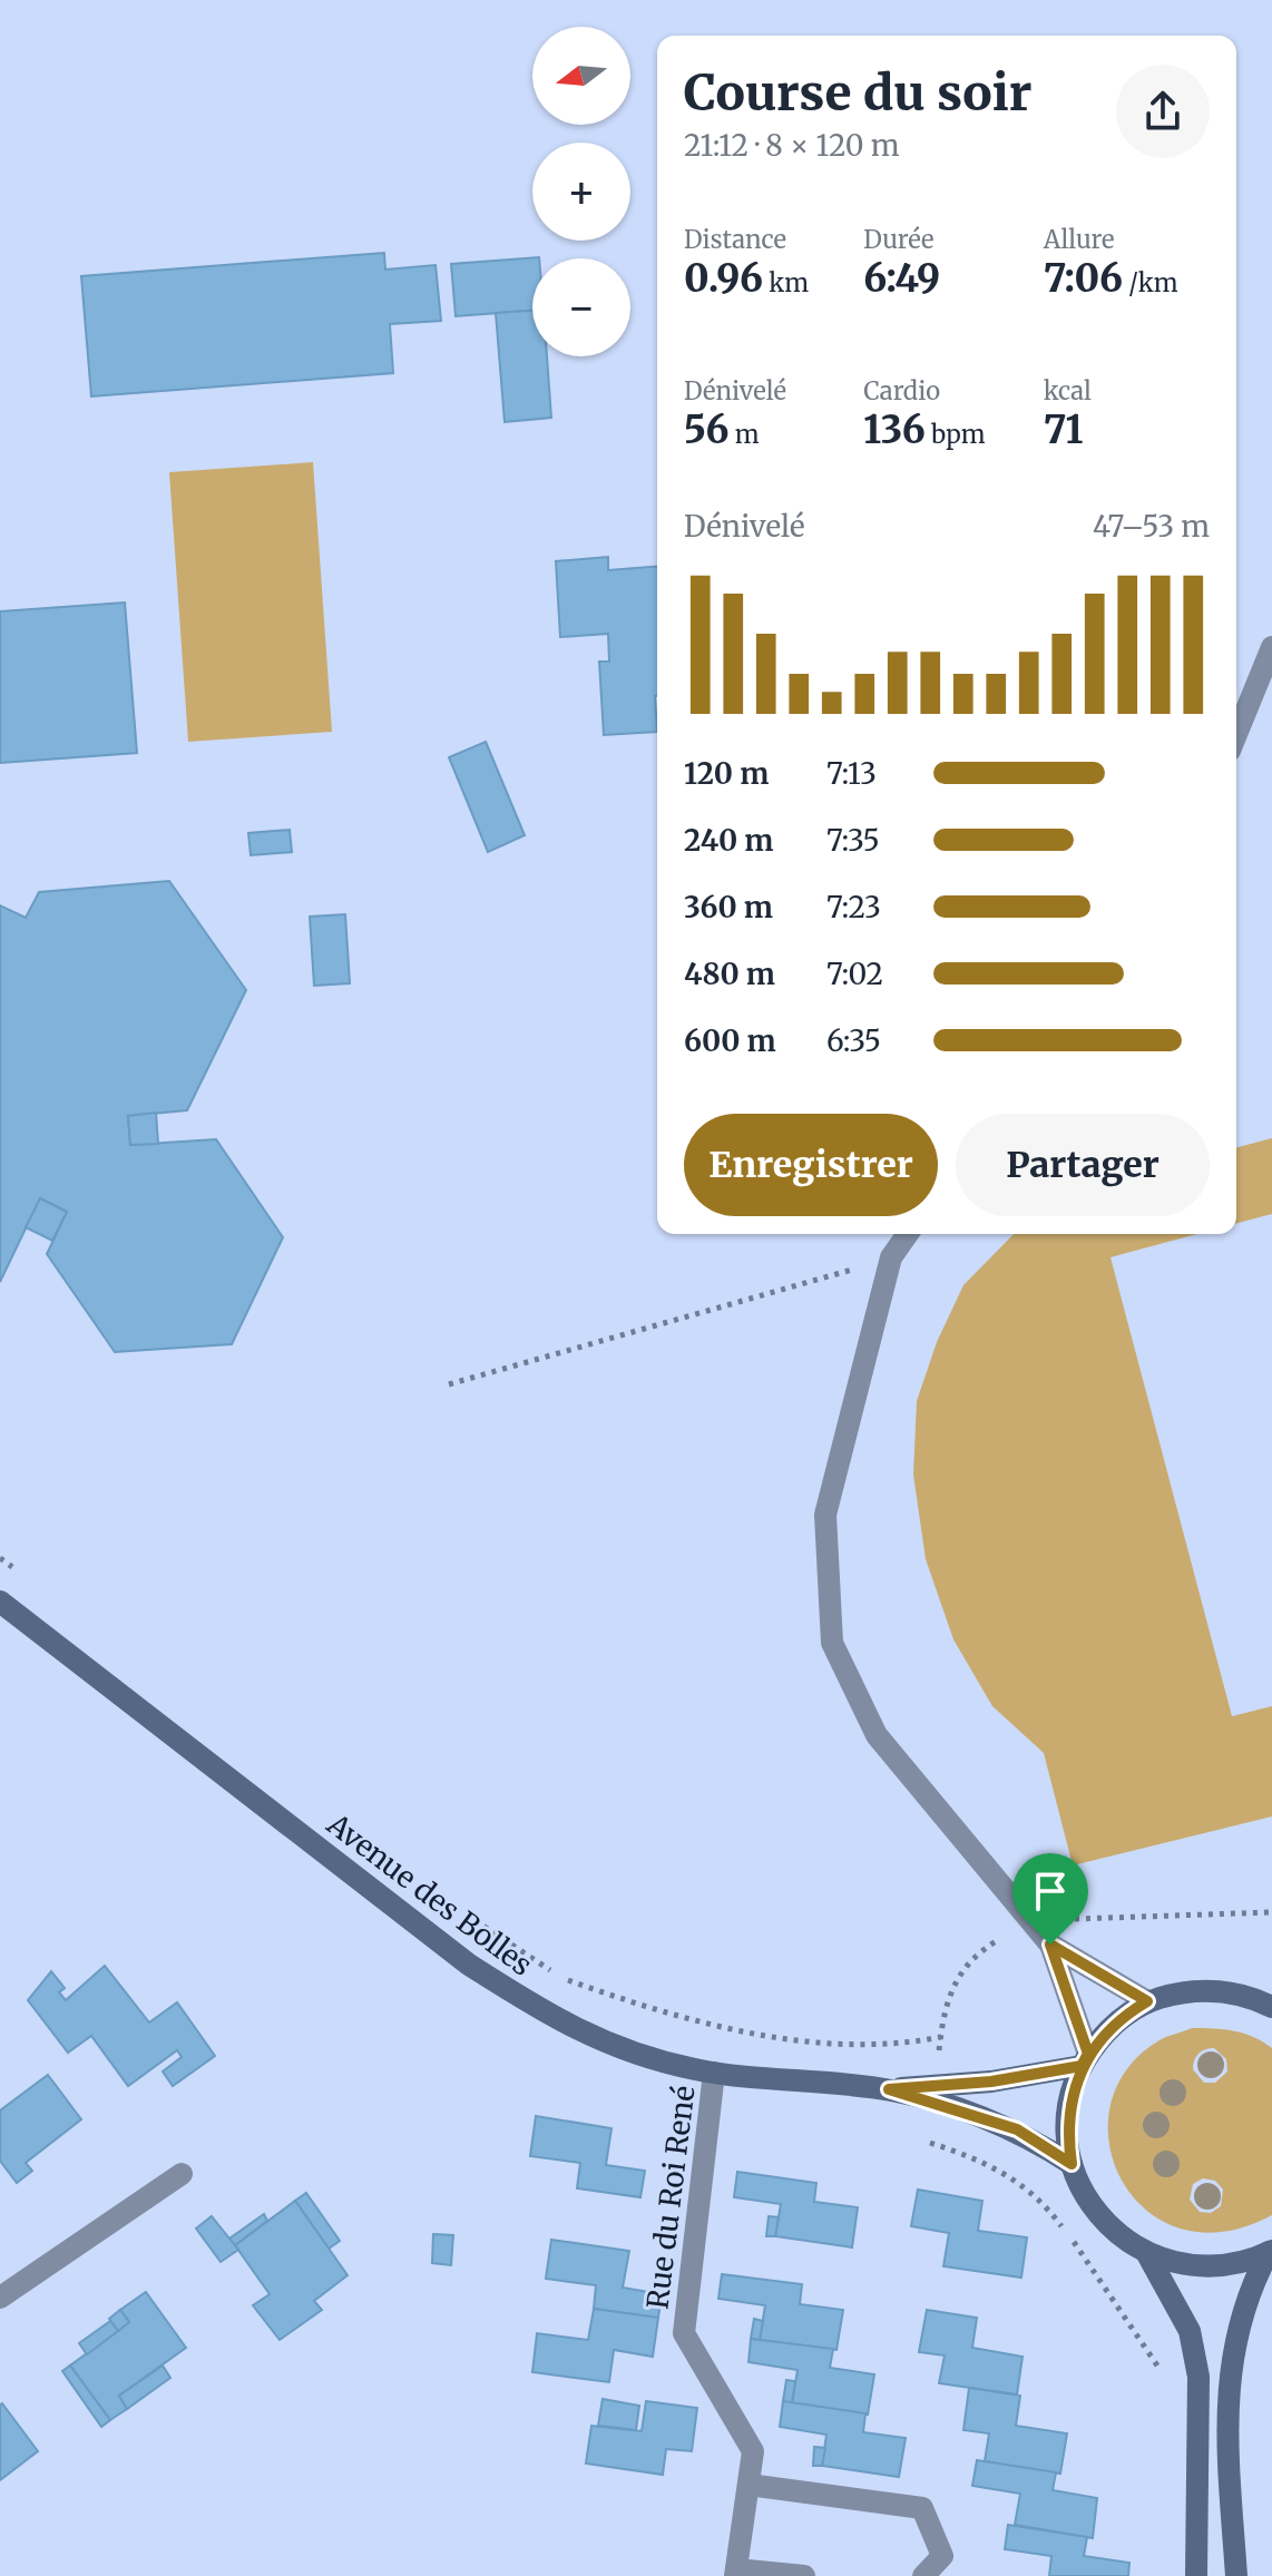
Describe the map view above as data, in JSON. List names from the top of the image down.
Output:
{
  "streets": {
    "main road": ["Avenue des Bolles"],
    "street": ["Rue du Roi René"]
  },
  "crossings": [
    ["Avenue des Bolles", "Rue du Roi René"]
  ],
  "north": "left",
  "page": {
    "map_buttons": ["+", "−"],
    "heading": ["Course du soir", "21:12 · 8 × 120 m"],
    "stats": [
      ["Distance", "0.96 km"],
      ["Durée", "6:49"],
      ["Allure", "7:06 /km"],
      ["Dénivelé", "56 m"],
      ["Cardio", "136 bpm"],
      ["kcal", "71"]
    ],
    "chart": ["Dénivelé", "47–53 m"],
    "list": [
      {
        "name": "120 m",
        "note": "7:13"
      },
      {
        "name": "240 m",
        "note": "7:35"
      },
      {
        "name": "360 m",
        "note": "7:23"
      },
      {
        "name": "480 m",
        "note": "7:02"
      },
      {
        "name": "600 m",
        "note": "6:35"
      }
    ],
    "buttons": ["Enregistrer", "Partager"]
  }
}
